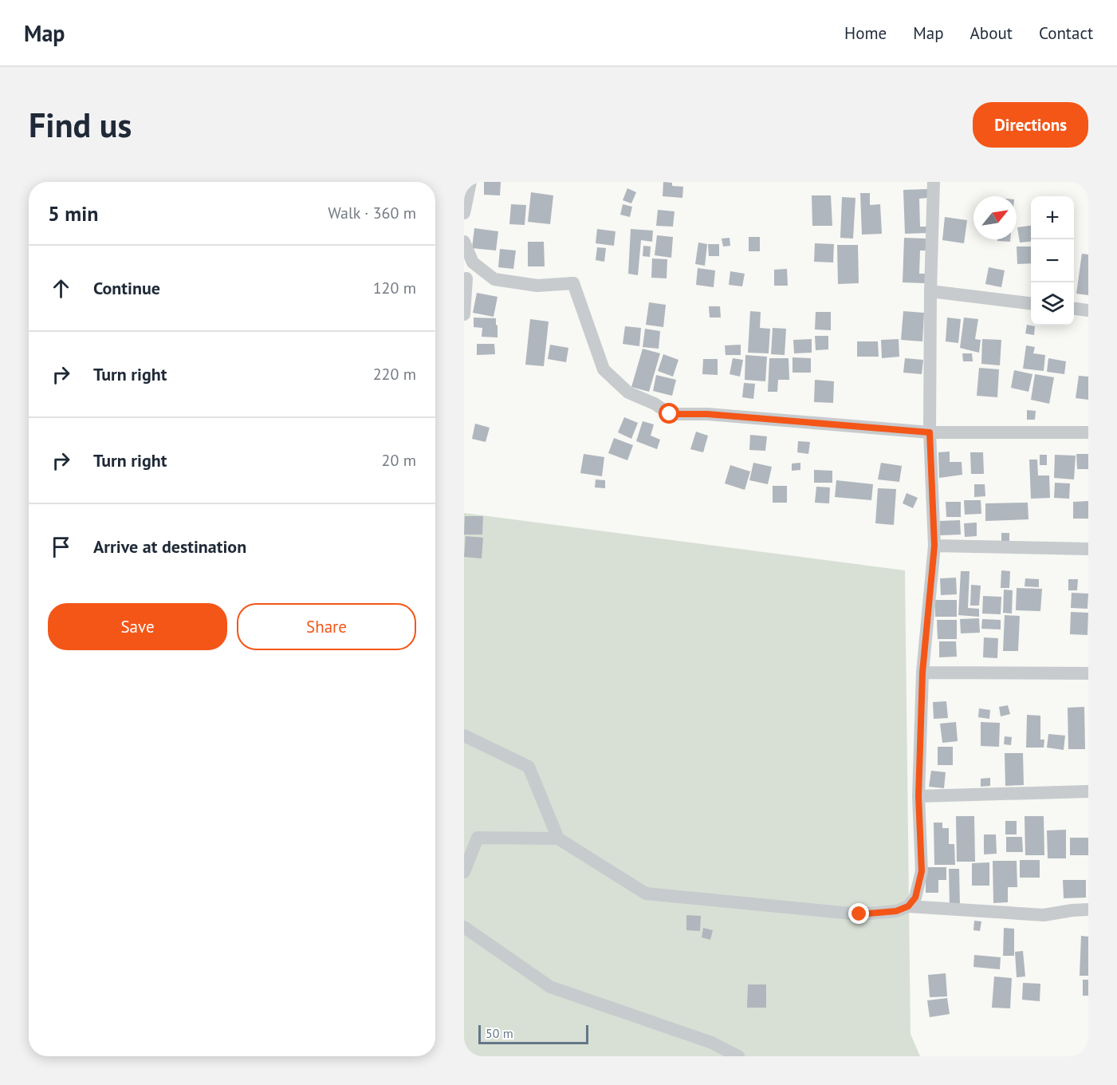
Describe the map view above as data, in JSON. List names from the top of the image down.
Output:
{
  "scale_bar": "50 m",
  "north": "top right",
  "page": {
    "header": "Map",
    "nav": [
      "Home",
      "Map",
      "About",
      "Contact"
    ],
    "buttons": [
      "Directions",
      ["Save", "Share"]
    ],
    "title": "Find us",
    "heading": ["5 min", "Walk · 360 m"],
    "map_buttons": ["+", "−"],
    "list": [
      ["Continue", "120 m"],
      ["Turn right", "220 m"],
      ["Turn right", "20 m"],
      "Arrive at destination"
    ],
    "scale": "50 m"
  }
}
